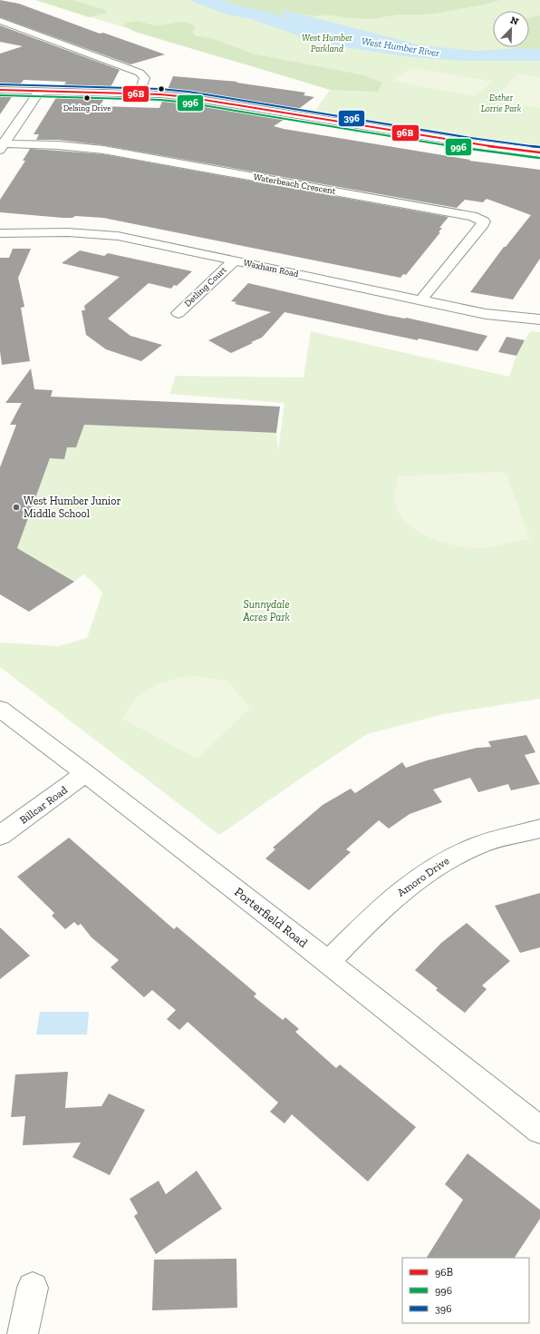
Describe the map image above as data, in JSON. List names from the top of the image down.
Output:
{
  "streets": {
    "street": [
      "Waterbeach Crescent",
      "Waxham Road",
      "Detling Court",
      "Billcar Road",
      "Amoro Drive",
      "Porterfield Road"
    ]
  },
  "crossings": [
    ["Waterbeach Crescent", "Waxham Road"],
    ["Waxham Road", "Detling Court"],
    ["Billcar Road", "Porterfield Road"],
    ["Amoro Drive", "Porterfield Road"]
  ],
  "water": ["West Humber River"],
  "parks": ["West Humber Parkland", "Esther Lorrie Park", "Sunnydale Acres Park"],
  "places": ["Delsing Drive", "West Humber Junior Middle School"],
  "lines": ["transit line 396", "transit line 96B", "transit line 996"],
  "legend": ["96B", "996", "396"],
  "north": "top right"
}
